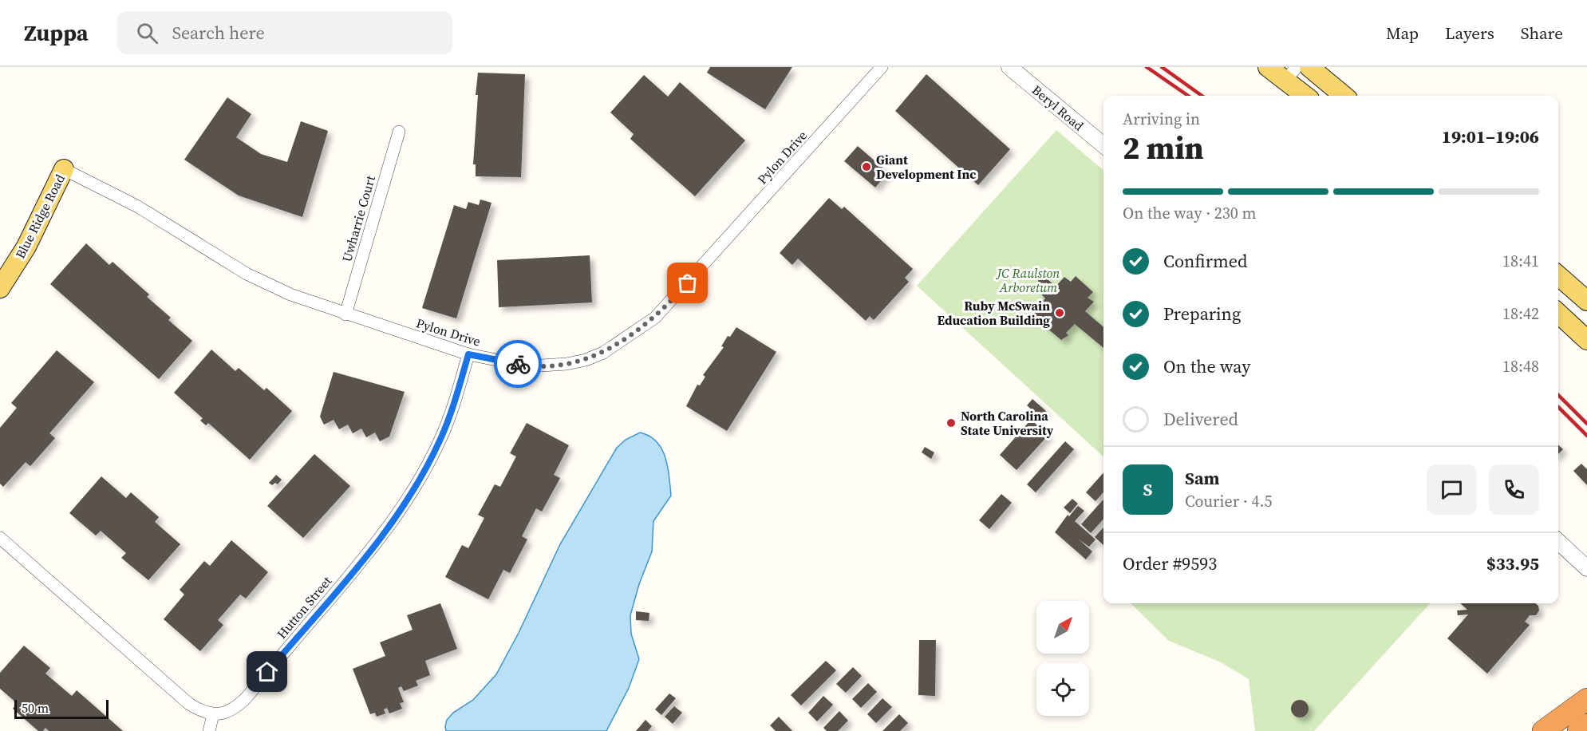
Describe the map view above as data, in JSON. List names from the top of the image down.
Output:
{
  "streets": {
    "main road": ["Blue Ridge Road"],
    "street": [
      "Beryl Road",
      "Pylon Drive",
      "Uwharrie Court",
      "Hutton Street"
    ]
  },
  "crossings": [
    ["Pylon Drive", "Blue Ridge Road"],
    ["Pylon Drive", "Uwharrie Court"],
    ["Pylon Drive", "Hutton Street"]
  ],
  "parks": ["JC Raulston Arboretum"],
  "places": ["Giant Development Inc", "Ruby McSwain Education Building", "North Carolina State University"],
  "scale_bar": "50 m",
  "north": "top right",
  "page": {
    "header": "Zuppa",
    "search": "Search here",
    "nav": ["Map", "Layers", "Share"],
    "heading": ["2 min", "Arriving in", "19:01–19:06"],
    "panel": [
      "Sam",
      "Courier · 4.5",
      "Order #9593",
      "$33.95"
    ],
    "bar": "On the way · 230 m",
    "list": [
      ["Confirmed", "18:41"],
      ["Preparing", "18:42"],
      ["On the way", "18:48"],
      "Delivered"
    ],
    "round": "S",
    "scale": "50 m"
  }
}
